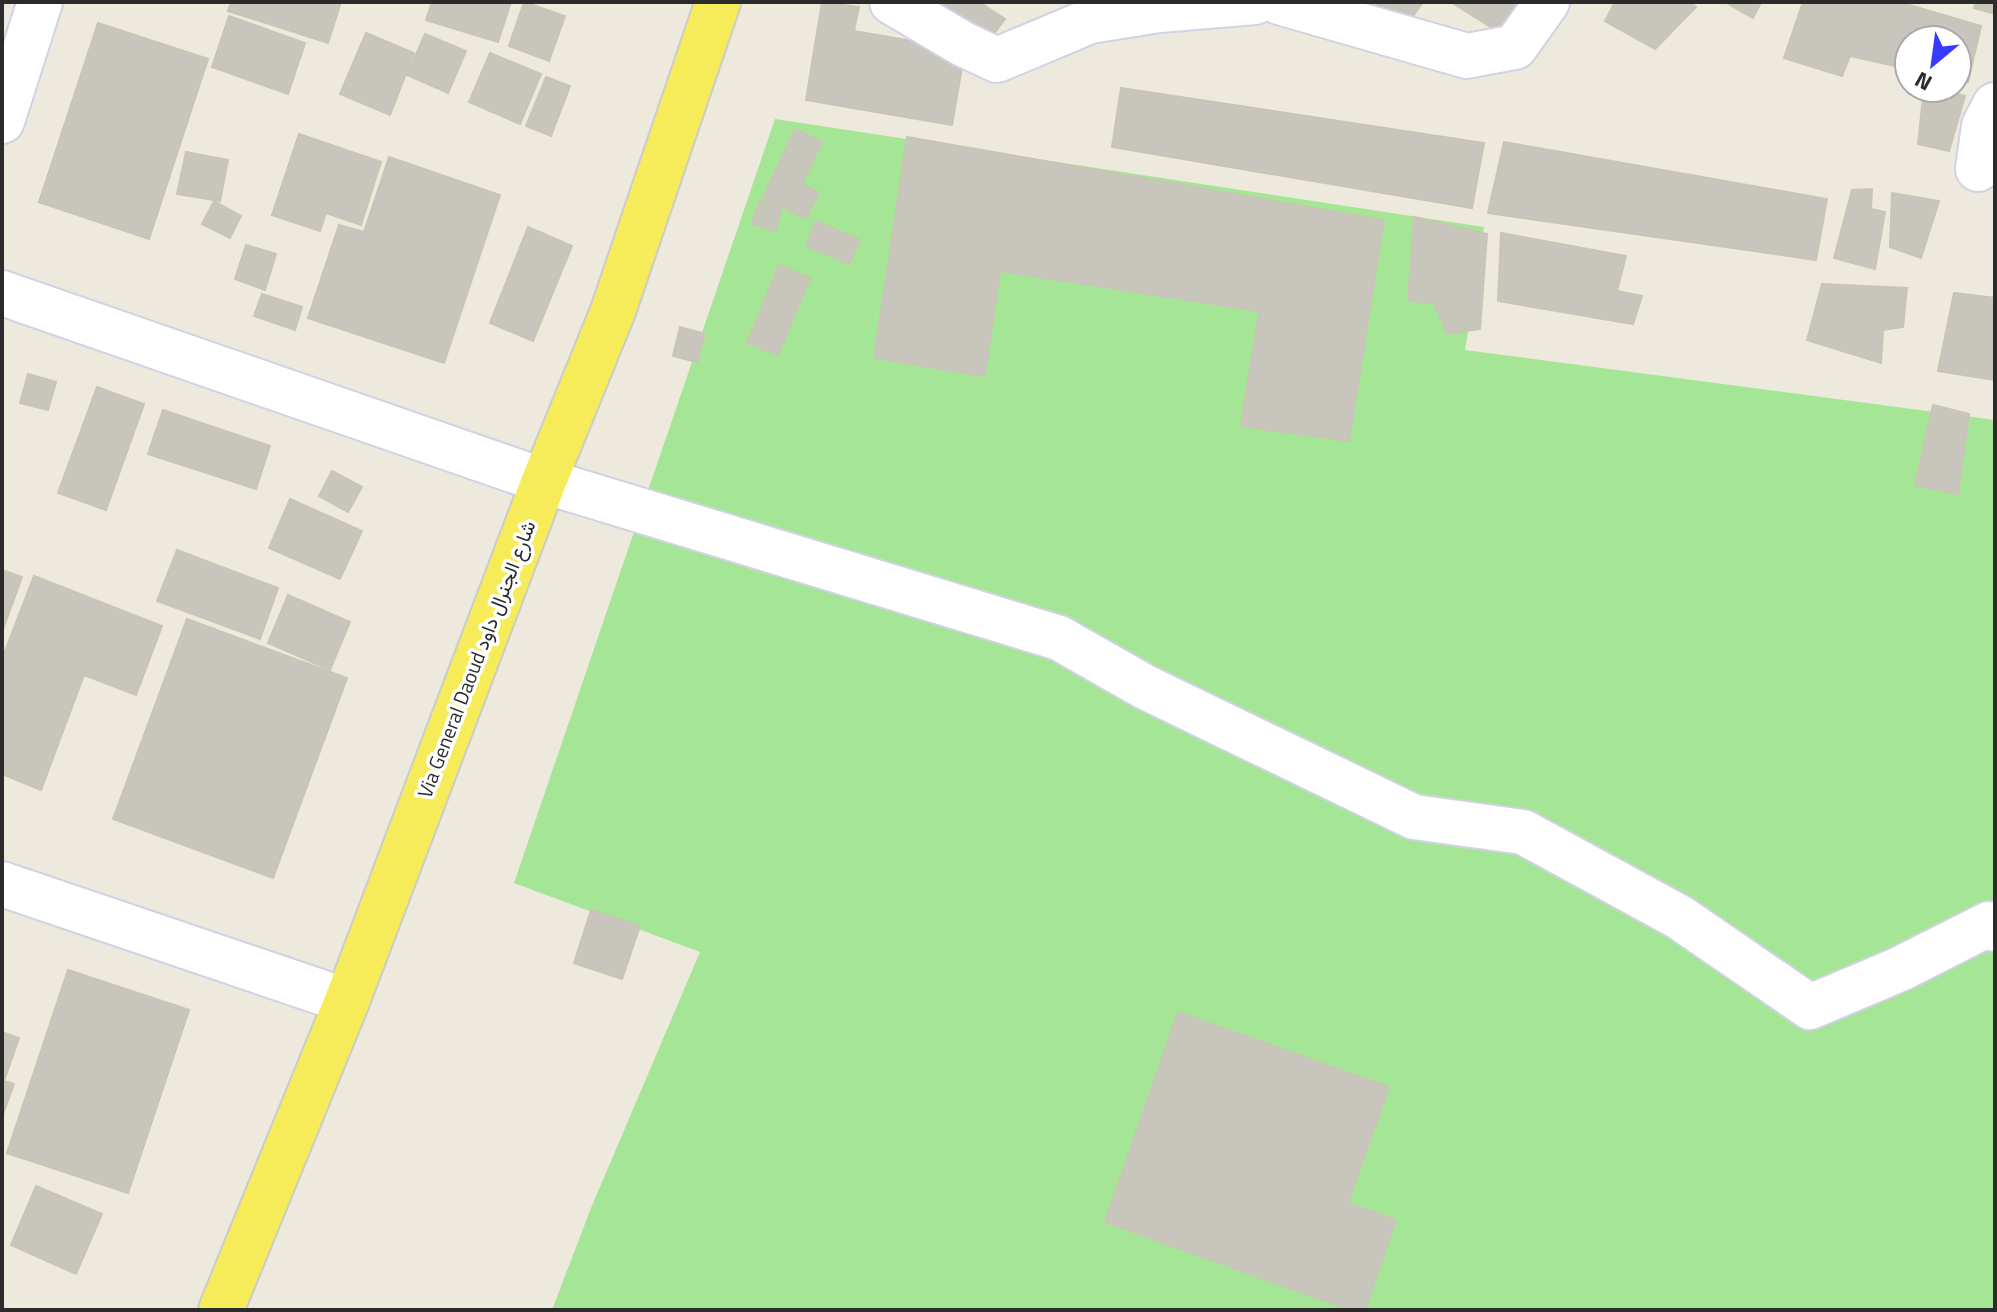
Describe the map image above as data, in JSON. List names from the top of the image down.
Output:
{
  "streets": {
    "main road": ["Via General Daoud شارع الجنرال داود"]
  },
  "north": "bottom left"
}
